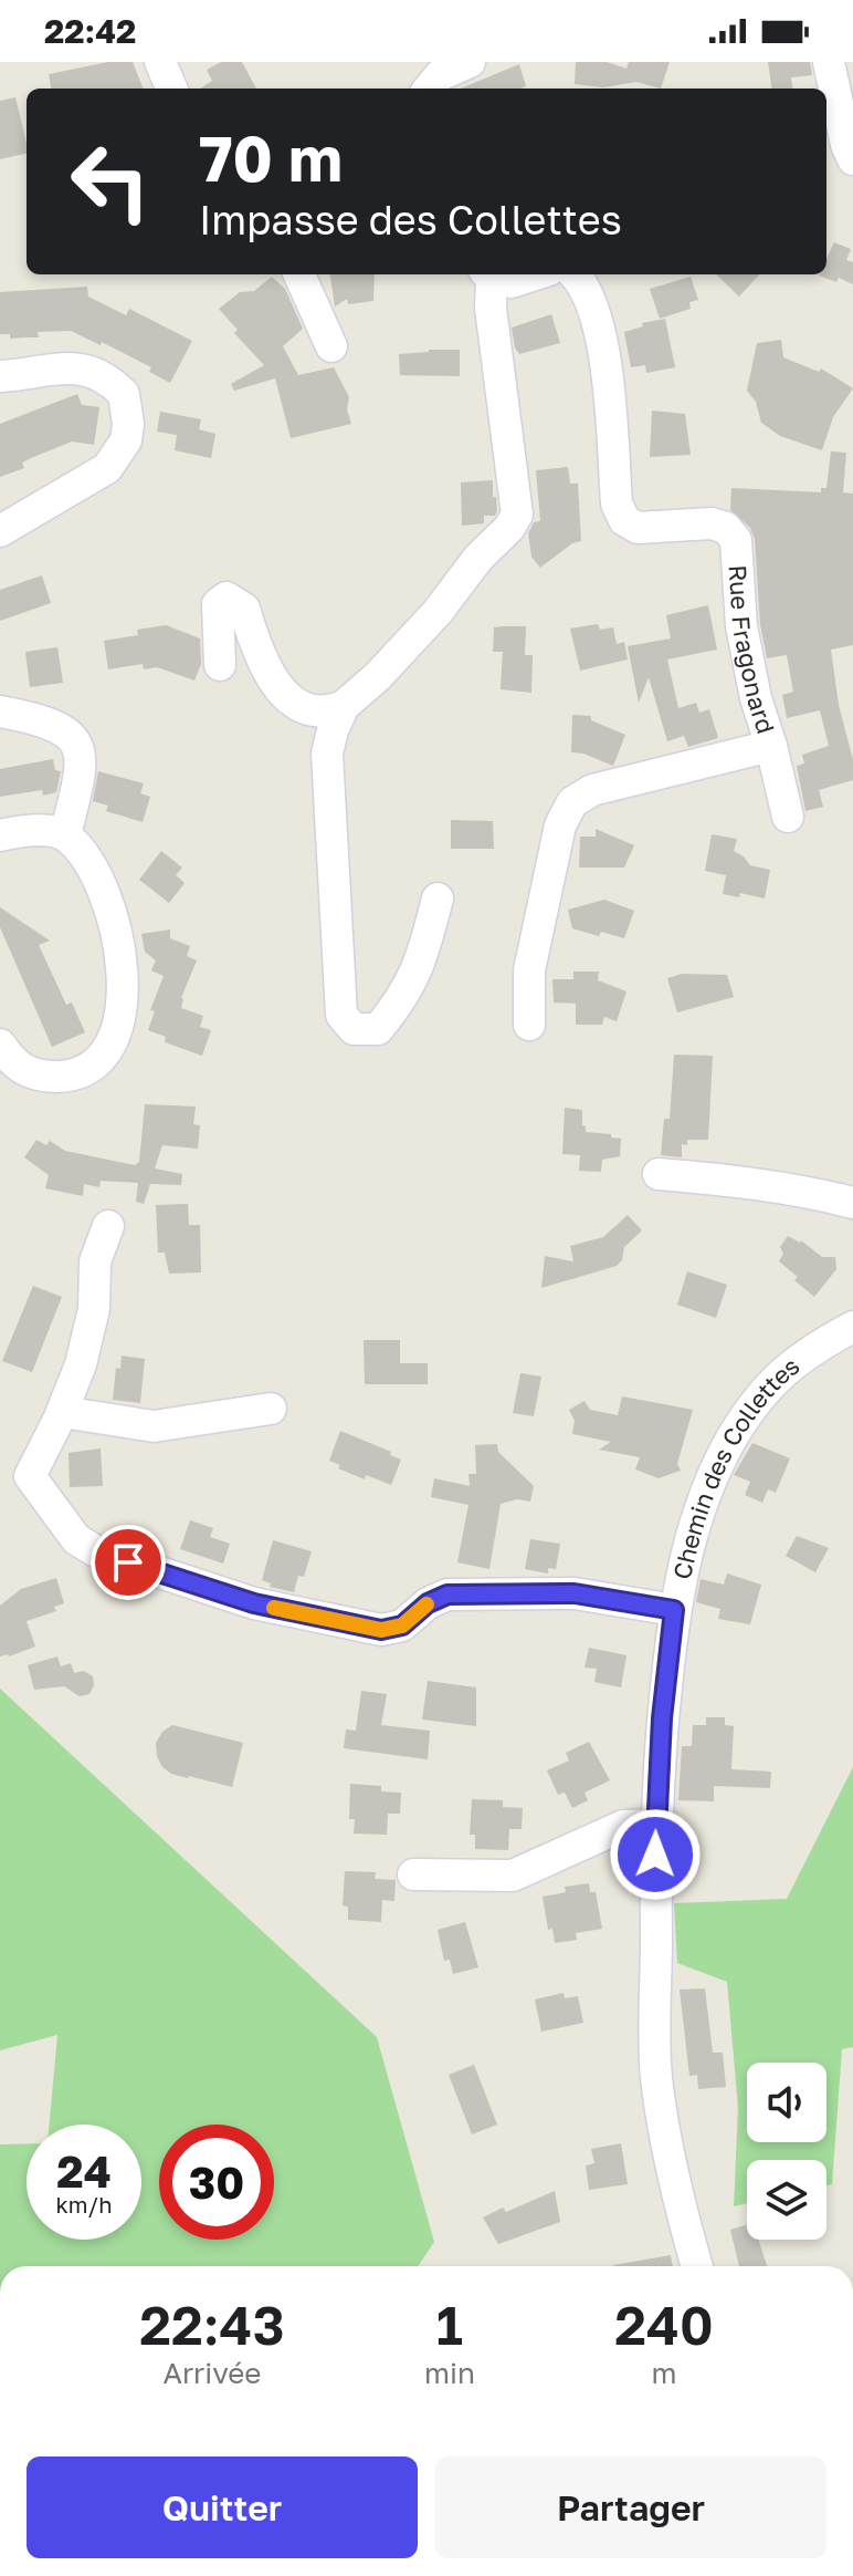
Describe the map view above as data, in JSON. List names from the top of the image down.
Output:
{
  "streets": {
    "street": ["Rue Fragonard", "Chemin des Collettes"]
  },
  "page": {
    "status": "22:42",
    "turn": ["70 m", "Impasse des Collettes"],
    "speed": "24 km/h",
    "limit": "30",
    "eta": [
      "22:43",
      "Arrivée",
      "1",
      "min",
      "240",
      "m"
    ],
    "buttons": ["Quitter", "Partager"]
  }
}
